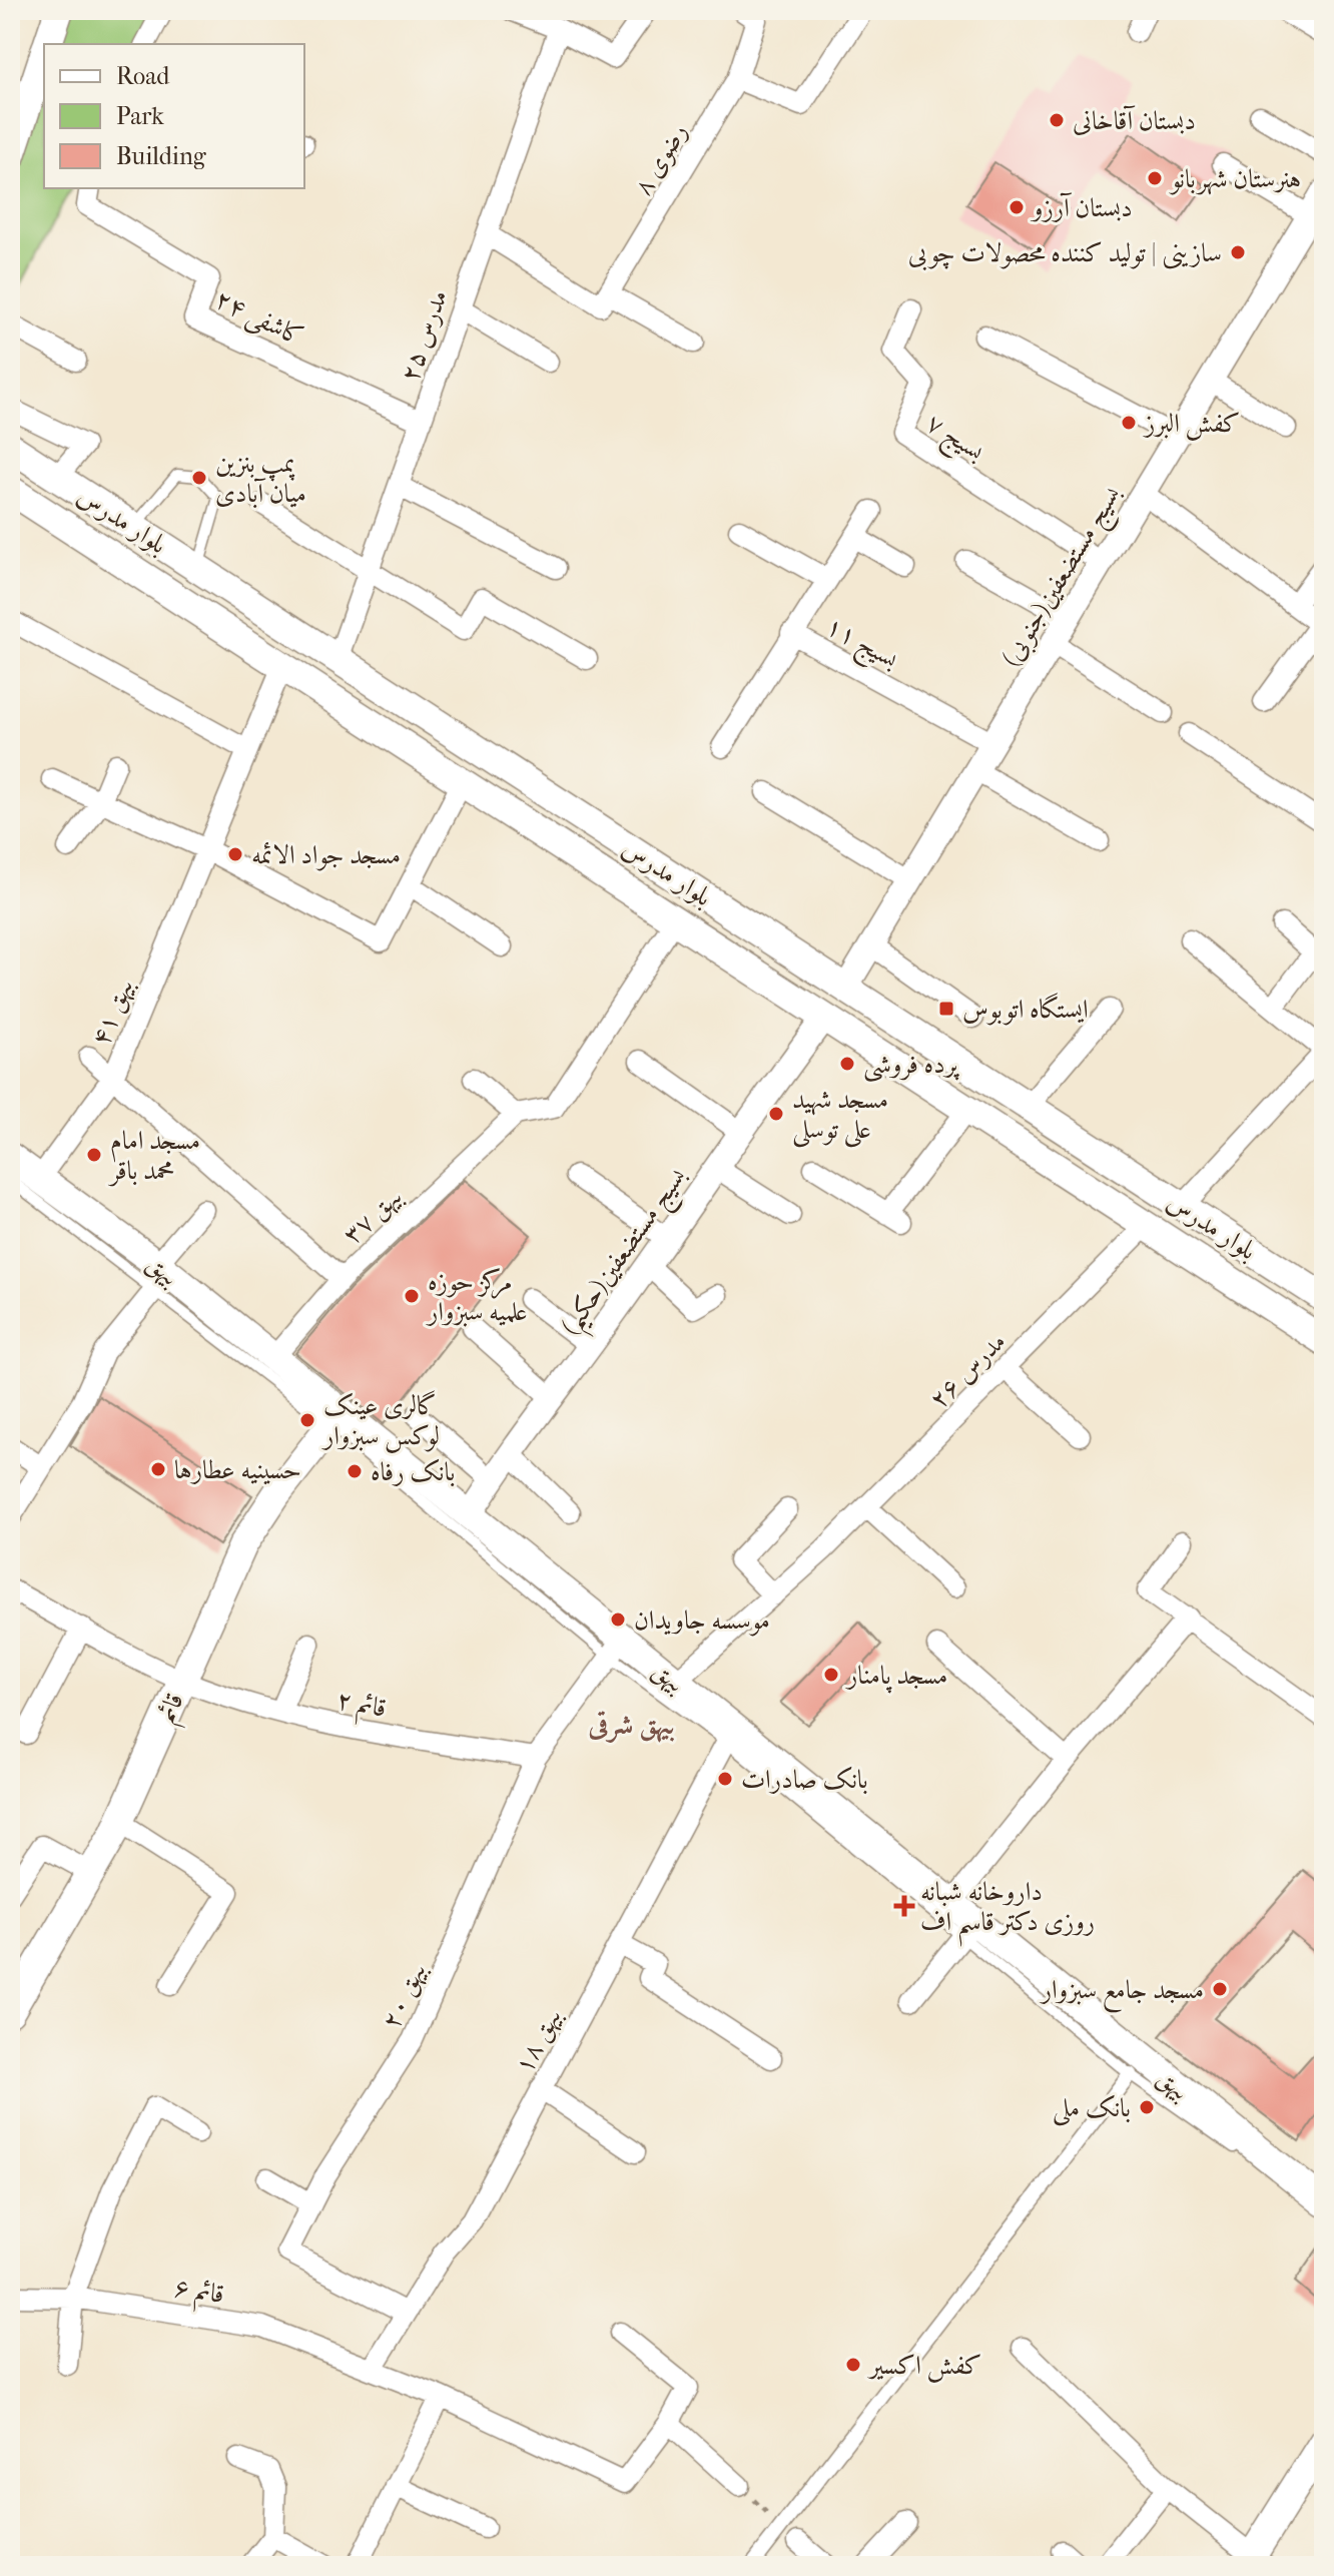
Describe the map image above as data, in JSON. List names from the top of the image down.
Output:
{
  "streets": {
    "main road": ["بلوار مدرس", "بیهق", "قائم"],
    "street": [
      "رضوی ۸",
      "کاشفی ۲۴",
      "مدرس ۲۵",
      "بسیج ۷",
      "بسیج مستضعفین(جنوبی)",
      "بسیج ۱۱",
      "بیهق ۴۱",
      "بیهق ۳۷",
      "بسیج مستضعفین(حکیم)",
      "مدرس ۲۶",
      "قائم ۲",
      "بیهق ۲۰",
      "بیهق ۱۸",
      "قائم ۶"
    ]
  },
  "crossings": [
    ["کاشفی ۲۴", "مدرس ۲۵"],
    ["مدرس ۲۵", "بلوار مدرس"],
    ["بسیج ۷", "بسیج مستضعفین(جنوبی)"],
    ["بلوار مدرس", "بسیج مستضعفین(جنوبی)"],
    ["بلوار مدرس", "بیهق ۴۱"],
    ["بلوار مدرس", "بسیج مستضعفین(حکیم)"],
    ["بلوار مدرس", "مدرس ۲۶"],
    ["بسیج مستضعفین(جنوبی)", "بسیج ۱۱"],
    ["بیهق ۴۱", "بیهق"],
    ["بیهق ۳۷", "بیهق"],
    ["بسیج مستضعفین(حکیم)", "بیهق"],
    ["بیهق", "مدرس ۲۶"],
    ["بیهق", "قائم"],
    ["بیهق", "بیهق ۲۰"],
    ["بیهق", "بیهق ۱۸"],
    ["قائم ۲", "قائم"],
    ["قائم ۲", "بیهق ۲۰"],
    ["بیهق ۲۰", "بیهق ۱۸"],
    ["بیهق ۱۸", "قائم ۶"]
  ],
  "districts": ["بیهق شرقی"],
  "places": {
    "other": [
      "دبستان آقاخانی",
      "هنرستان شهربانو",
      "دبستان آرزو",
      "سازینی | تولید کننده محصولات چوبی",
      "کفش البرز",
      "پمپ بنزین میان آبادی",
      "مسجد جواد الائمه",
      "پرده فروشی",
      "مسجد شهید علی توسلی",
      "مسجد امام محمد باقر",
      "مرکز حوزه علمیه سبزوار",
      "گالری عینک لوکس سبزوار",
      "حسینیه عطارها",
      "بانک رفاه",
      "موسسه جاویدان",
      "مسجد پامنار",
      "بانک صادرات",
      "مسجد جامع سبزوار",
      "بانک ملی",
      "کفش اکسیر"
    ],
    "transit": ["ایستگاه اتوبوس"],
    "health": ["داروخانه شبانه روزی دکتر قاسم اف"]
  },
  "legend": ["Road", "Park", "Building"]
}
